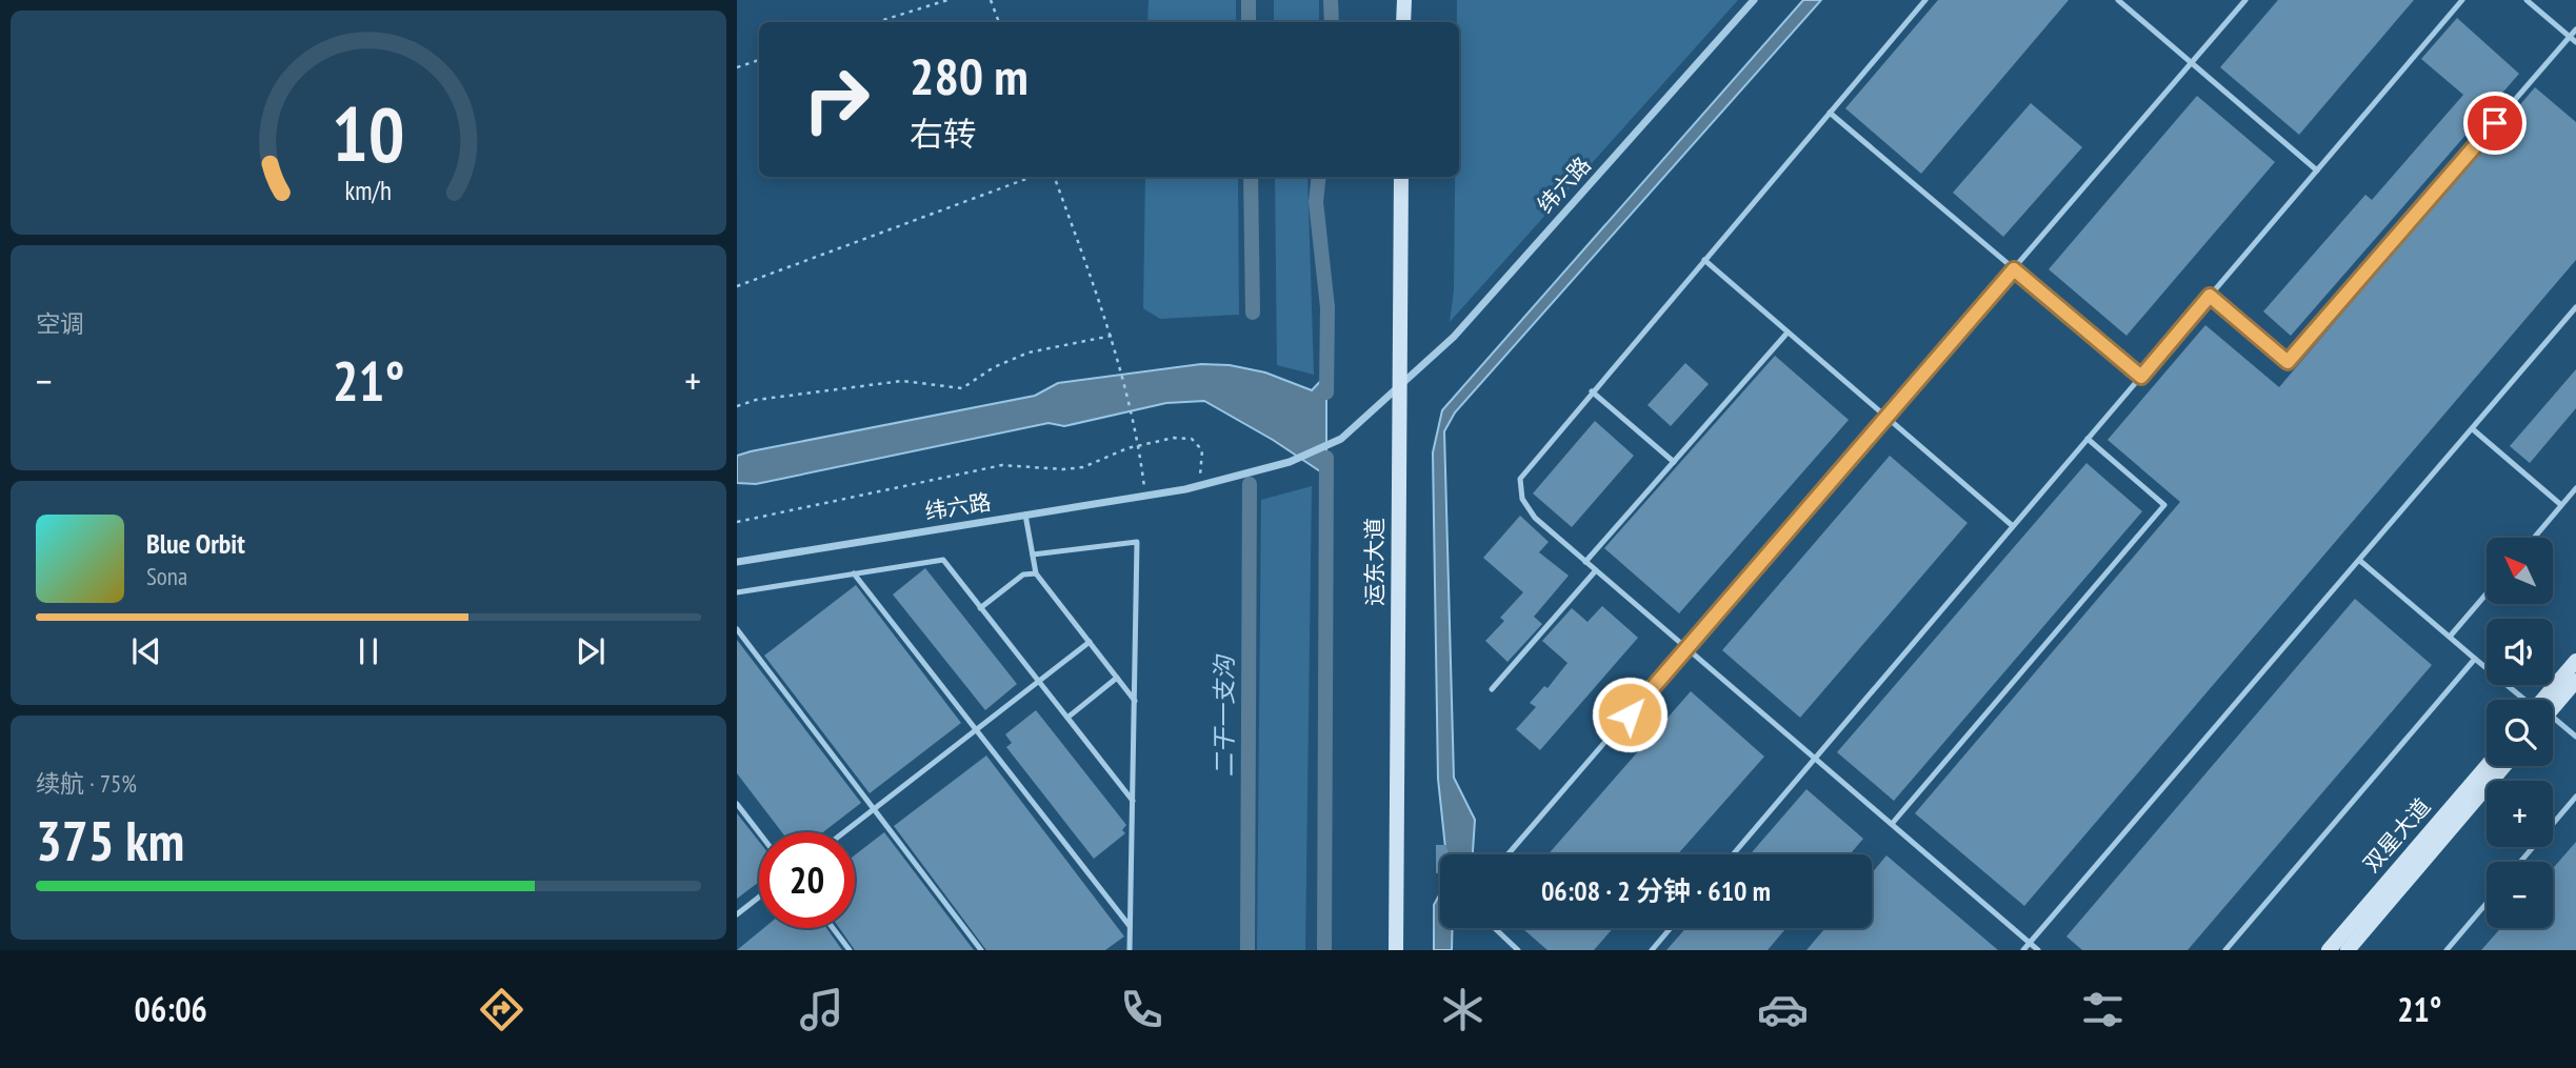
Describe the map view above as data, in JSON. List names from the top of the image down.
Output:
{
  "streets": {
    "street": ["纬六路", "运东大道", "双星大道"]
  },
  "crossings": [
    ["纬六路", "运东大道"]
  ],
  "water": ["二干一支沟"],
  "north": "top left",
  "page": {
    "turn": ["280 m", "右转"],
    "tile": [
      "空调",
      ["续航 · 75%", "375 km"]
    ],
    "heat": ["−", "21°", "+"],
    "song": ["Blue Orbit", "Sona"],
    "map_buttons": ["+", "−"],
    "limit": "20",
    "trip": "06:08 · 2 分钟 · 610 m",
    "tabs": ["06:06", "21°"],
    "gauge": ["10", "km/h"]
  }
}
